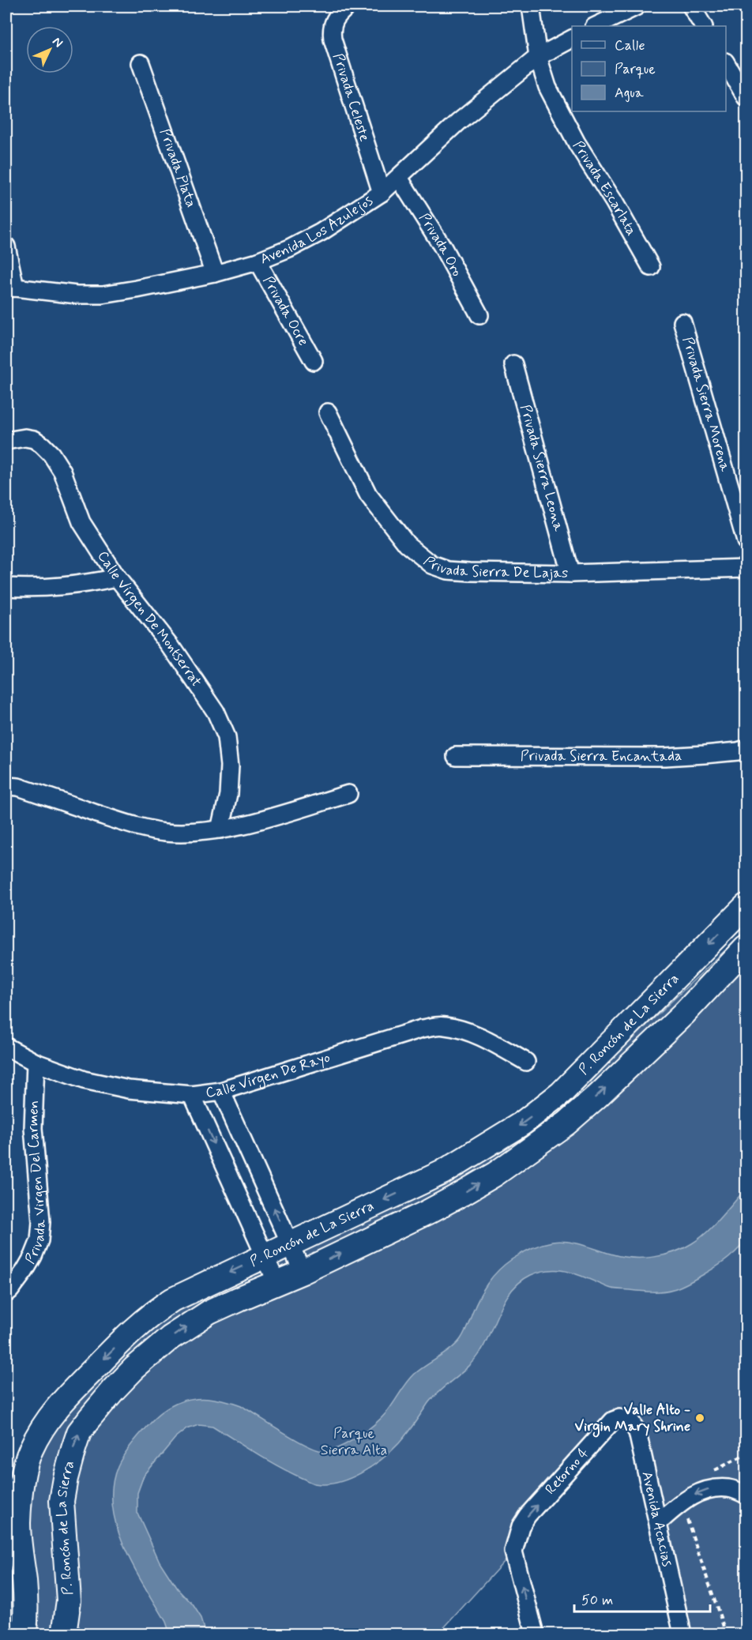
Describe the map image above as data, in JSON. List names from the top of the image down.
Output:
{
  "streets": {
    "street": [
      "Privada Celeste",
      "Privada Plata",
      "Privada Escarlata",
      "Avenida Los Azulejos",
      "Privada Oro",
      "Privada Ocre",
      "Privada Sierra Morena",
      "Privada Sierra Leona",
      "Privada Sierra De Lajas",
      "Calle Virgen De Montserrat",
      "Privada Sierra Encantada",
      "P. Roncón de La Sierra",
      "Calle Virgen De Rayo",
      "Privada Virgen Del Carmen",
      "Retorno 4",
      "Avenida Acacias"
    ]
  },
  "crossings": [
    ["Privada Celeste", "Avenida Los Azulejos"],
    ["Privada Plata", "Avenida Los Azulejos"],
    ["Privada Escarlata", "Avenida Los Azulejos"],
    ["Avenida Los Azulejos", "Privada Oro"],
    ["Avenida Los Azulejos", "Privada Ocre"],
    ["Privada Sierra Leona", "Privada Sierra De Lajas"],
    ["Calle Virgen De Rayo", "Privada Virgen Del Carmen"],
    ["Retorno 4", "Avenida Acacias"]
  ],
  "parks": ["Parque Sierra Alta"],
  "places": ["Valle Alto - Virgin Mary Shrine"],
  "legend": ["Calle", "Parque", "Agua"],
  "scale_bar": "50 m",
  "north": "top right"
}
